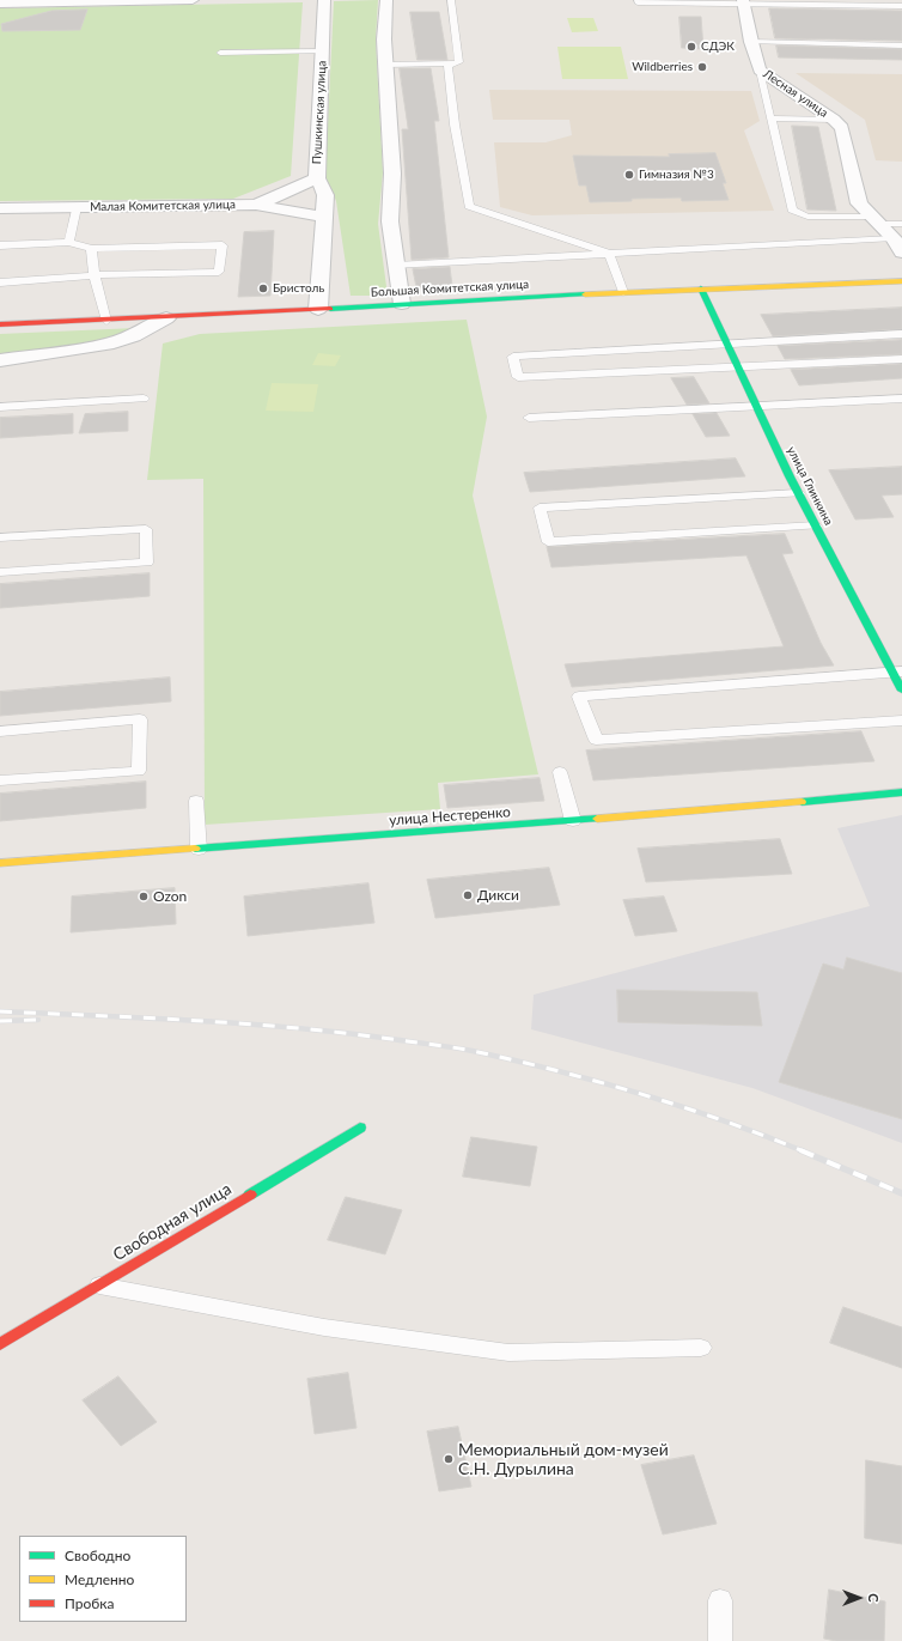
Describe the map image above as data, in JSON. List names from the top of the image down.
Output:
{
  "streets": {
    "street": [
      "Лесная улица",
      "Пушкинская улица",
      "Малая Комитетская улица",
      "Большая Комитетская улица",
      "улица Глинкина",
      "улица Нестеренко",
      "Свободная улица"
    ]
  },
  "crossings": [
    ["Пушкинская улица", "Малая Комитетская улица"],
    ["Пушкинская улица", "Большая Комитетская улица"],
    ["Большая Комитетская улица", "улица Глинкина"]
  ],
  "places": [
    "СДЭК",
    "Wildberries",
    "Гимназия №3",
    "Бристоль",
    "Дикси",
    "Ozon",
    "Мемориальный дом-музей С.Н. Дурылина"
  ],
  "legend": ["Свободно", "Медленно", "Пробка"],
  "north": "right"
}
